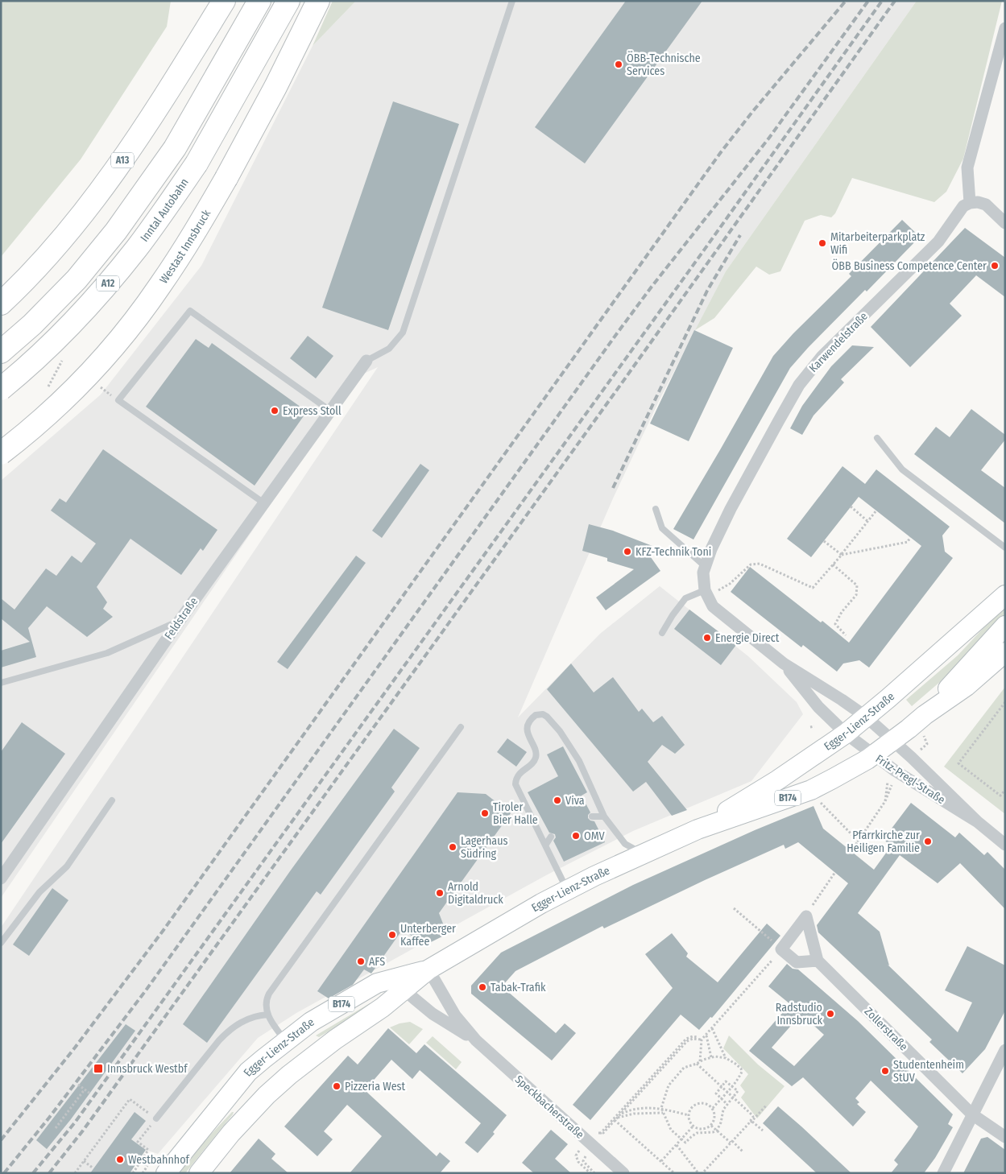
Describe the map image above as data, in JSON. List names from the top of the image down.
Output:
{
  "streets": {
    "highway": [
      "A13",
      "Inntal Autobahn",
      "Westast Innsbruck",
      "A12"
    ],
    "main road": ["Egger-Lienz-Straße", "B174"],
    "street": [
      "Karwendelstraße",
      "Feldstraße",
      "Fritz-Pregl-Straße",
      "Zollerstraße",
      "Speckbacherstraße"
    ]
  },
  "crossings": [
    ["Egger-Lienz-Straße", "Fritz-Pregl-Straße"],
    ["Egger-Lienz-Straße", "Speckbacherstraße"]
  ],
  "places": {
    "other": [
      "ÖBB-Technische Services",
      "Mitarbeiterparkplatz Wifi",
      "ÖBB Business Competence Center",
      "Express Stoll",
      "KFZ-Technik Toni",
      "Energie Direct",
      "Viva",
      "Tiroler Bier Halle",
      "OMV",
      "Pfarrkirche zur Heiligen Familie",
      "Lagerhaus Südring",
      "Arnold Digitaldruck",
      "Unterberger Kaffee",
      "AFS",
      "Tabak-Trafik",
      "Radstudio Innsbruck",
      "Studentenheim StUV",
      "Pizzeria West",
      "Westbahnhof"
    ],
    "transit": ["Innsbruck Westbf"]
  }
}
